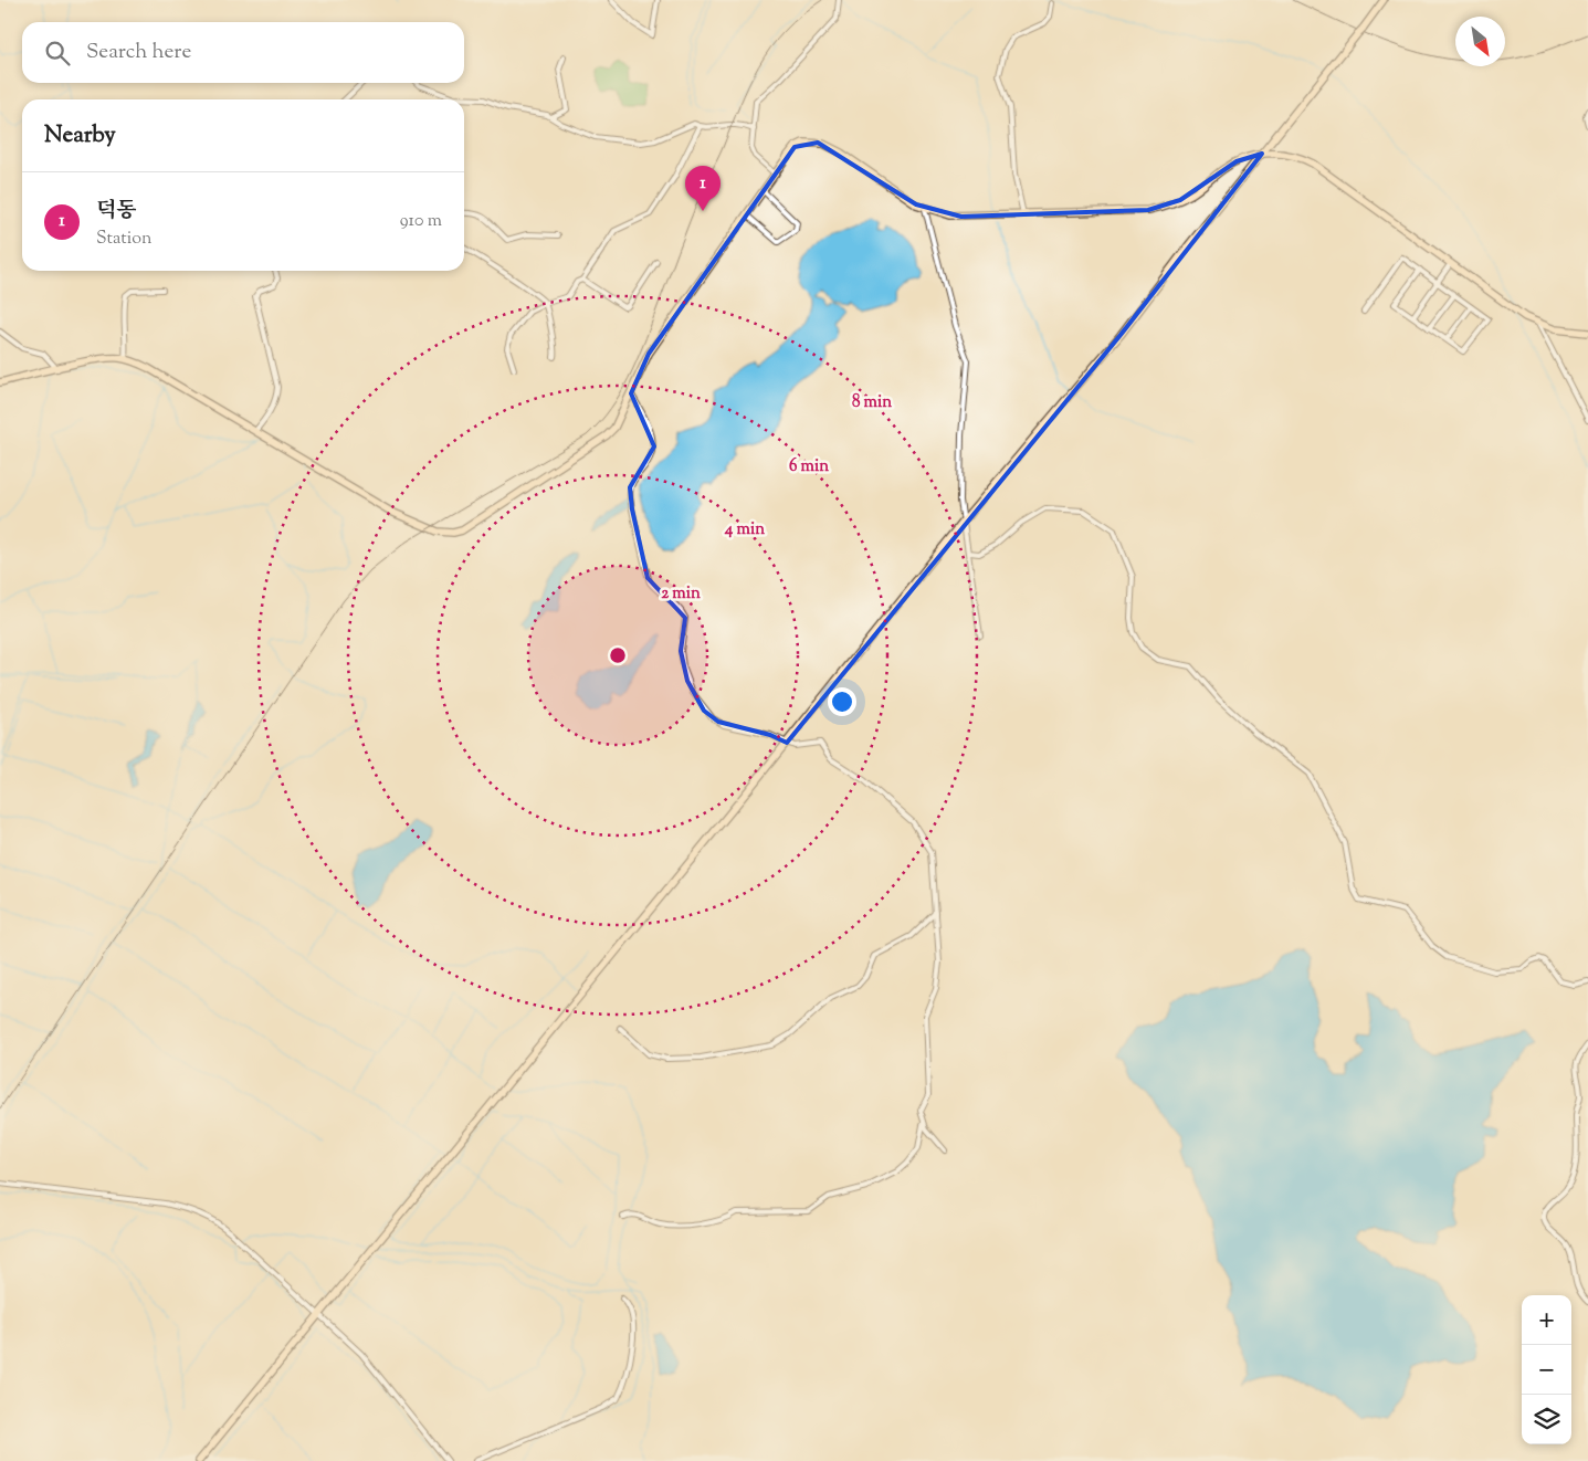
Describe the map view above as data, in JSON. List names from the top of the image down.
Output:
{
  "north": "bottom right",
  "page": {
    "search": "Search here",
    "heading": "Nearby",
    "pins": "1",
    "list": [
      {
        "mark": "1",
        "name": "덕동",
        "note": "Station",
        "value": "910 m"
      }
    ],
    "map_buttons": ["+", "−"]
  },
  "rings": [
    "8 min",
    "6 min",
    "4 min",
    "2 min"
  ]
}
